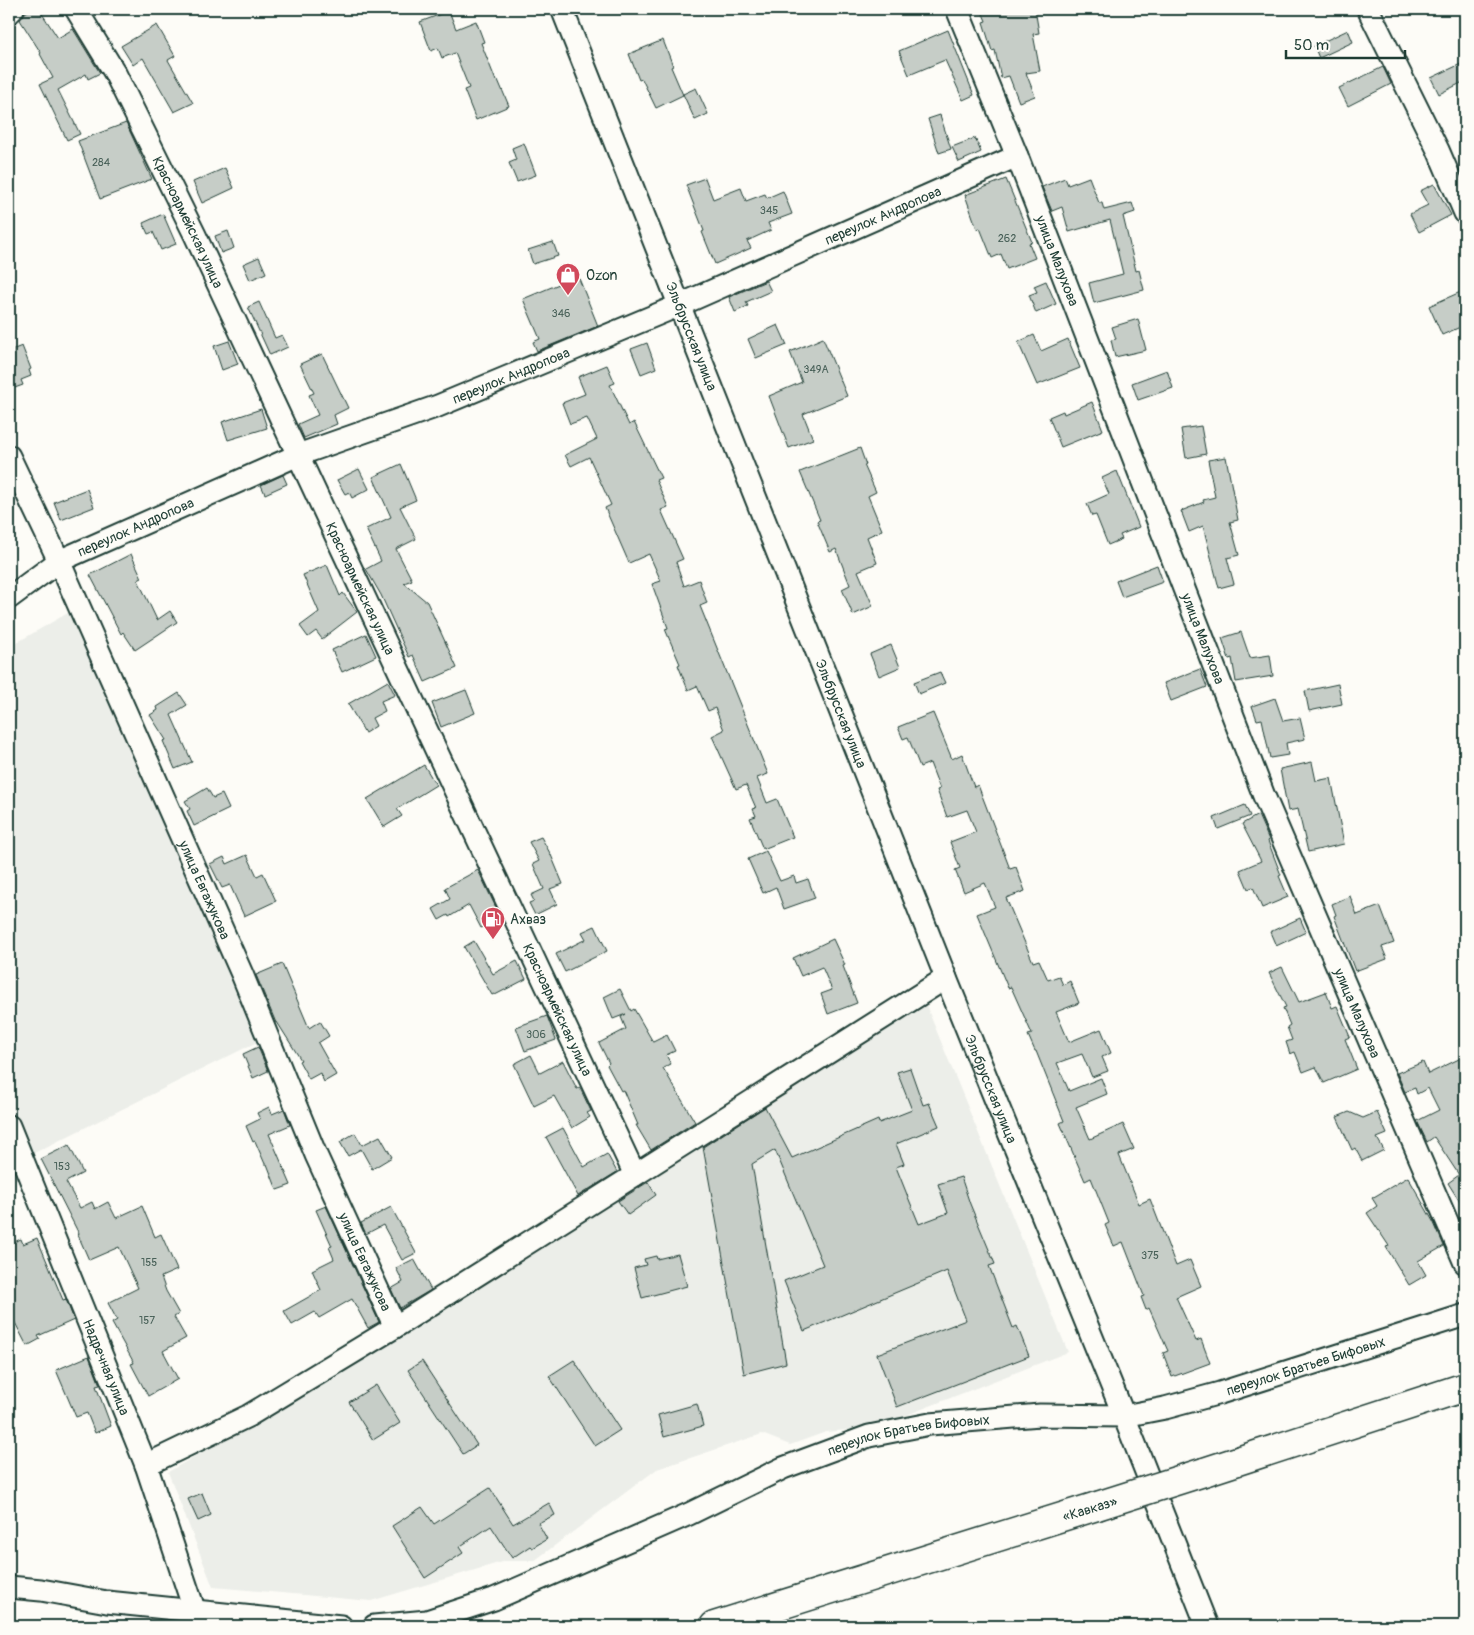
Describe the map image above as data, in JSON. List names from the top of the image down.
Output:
{
  "streets": {
    "highway": ["«Кавказ»"],
    "street": [
      "переулок Андропова",
      "Красноармейская улица",
      "улица Малухова",
      "Эльбрусская улица",
      "улица Евгажукова",
      "переулок Братьев Бифовых",
      "Надречная улица"
    ]
  },
  "crossings": [
    ["переулок Андропова", "Красноармейская улица"],
    ["переулок Андропова", "улица Малухова"],
    ["переулок Андропова", "Эльбрусская улица"],
    ["переулок Андропова", "улица Евгажукова"],
    ["Эльбрусская улица", "переулок Братьев Бифовых"]
  ],
  "places": {
    "shop": ["Ozon"],
    "fuel station": ["Ахваз"]
  },
  "house_numbers": [
    "284",
    "345",
    "262",
    "346",
    "349А",
    "306",
    "153",
    "375",
    "155",
    "157"
  ],
  "scale_bar": "50 m"
}
